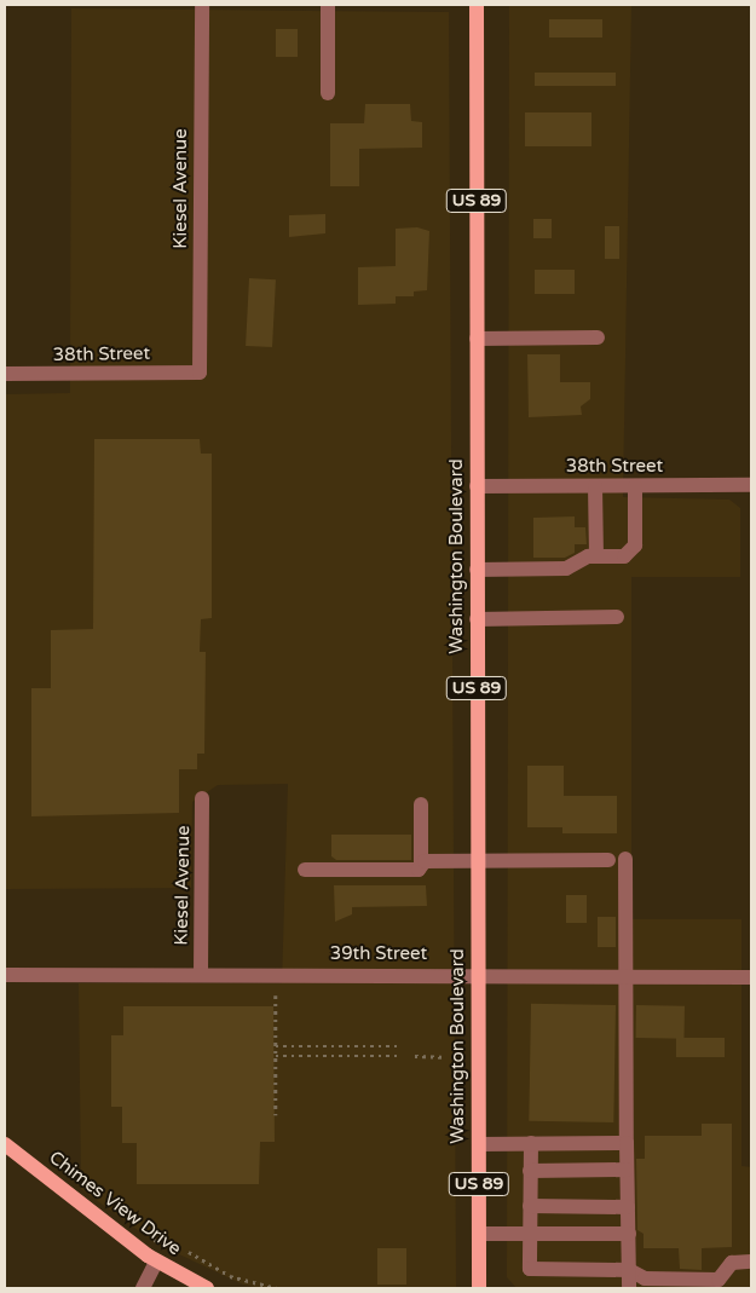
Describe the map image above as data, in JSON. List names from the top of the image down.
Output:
{
  "streets": {
    "main road": ["US 89", "Washington Boulevard", "Chimes View Drive"],
    "street": ["Kiesel Avenue", "38th Street", "39th Street"]
  },
  "crossings": [
    ["Kiesel Avenue", "38th Street"],
    ["Kiesel Avenue", "39th Street"],
    ["38th Street", "Washington Boulevard"],
    ["Washington Boulevard", "39th Street"]
  ]
}
